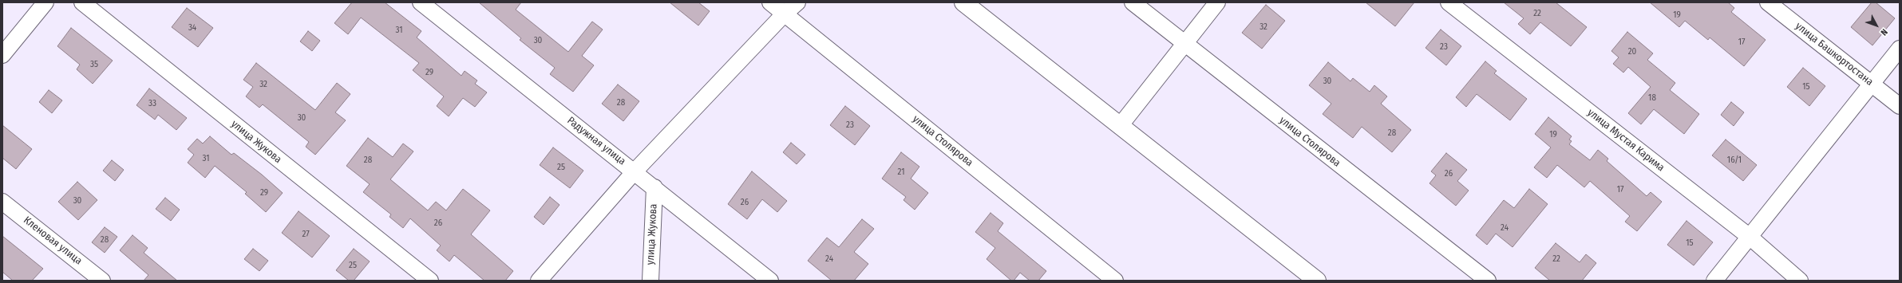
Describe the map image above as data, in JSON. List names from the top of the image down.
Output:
{
  "streets": {
    "street": [
      "улица Башкортостана",
      "улица Мустая Карима",
      "Радужная улица",
      "улица Столярова",
      "улица Жукова",
      "Кленовая улица"
    ]
  },
  "crossings": [
    ["Радужная улица", "улица Жукова"]
  ],
  "house_numbers": [
    "22",
    "19",
    "32",
    "34",
    "31",
    "30",
    "17",
    "23",
    "20",
    "35",
    "29",
    "30",
    "32",
    "15",
    "18",
    "28",
    "33",
    "30",
    "23",
    "28",
    "19",
    "31",
    "28",
    "16/1",
    "25",
    "21",
    "26",
    "17",
    "29",
    "30",
    "26",
    "26",
    "24",
    "27",
    "28",
    "15",
    "24",
    "22",
    "25"
  ],
  "north": "bottom right"
}
